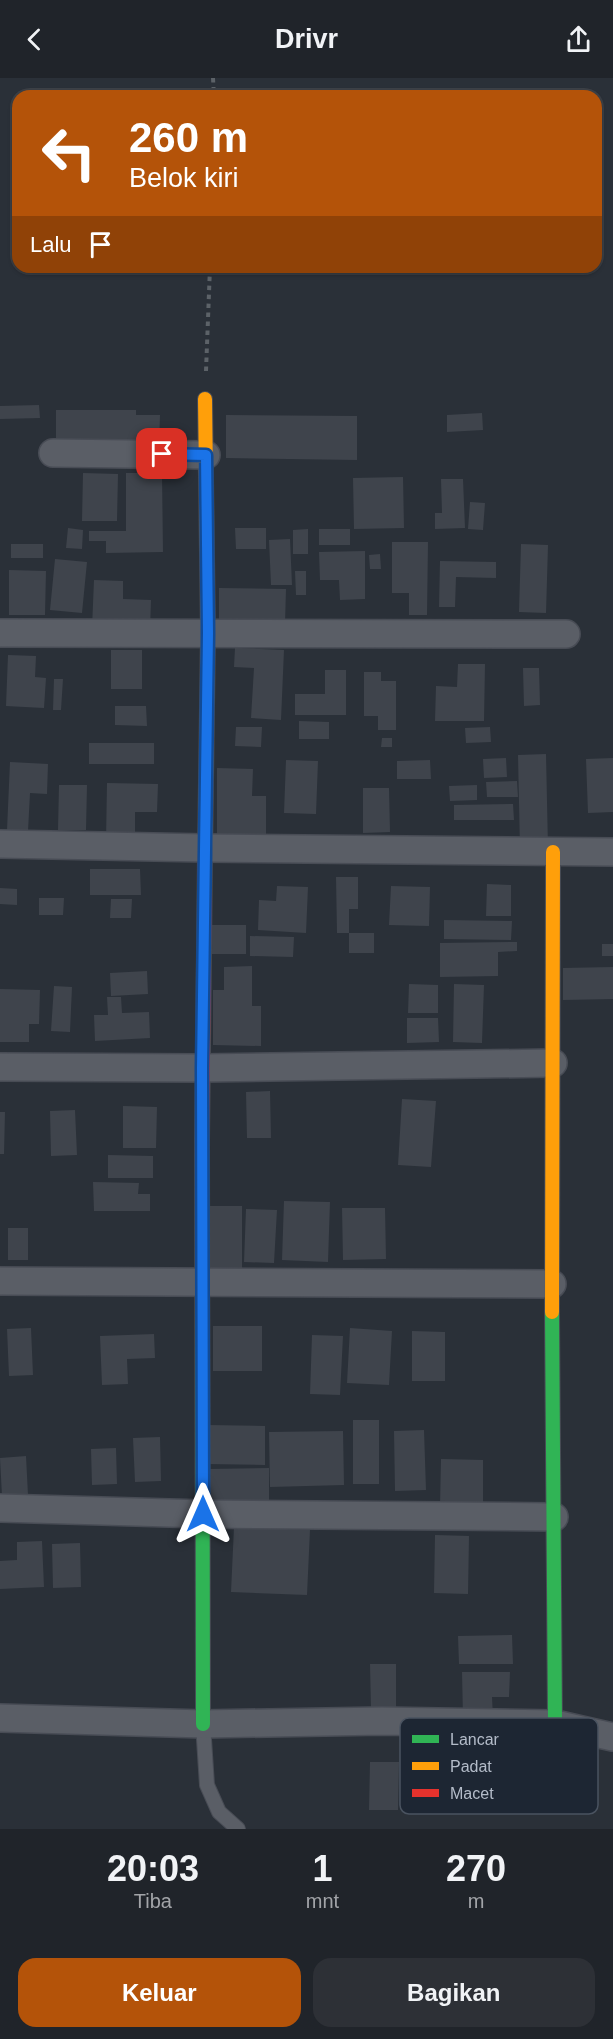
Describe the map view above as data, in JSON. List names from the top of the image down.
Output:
{
  "legend": ["Lancar", "Padat", "Macet"],
  "page": {
    "header": "Drivr",
    "turn": ["260 m", "Belok kiri"],
    "then": "Lalu",
    "eta": [
      "20:03",
      "Tiba",
      "1",
      "mnt",
      "270",
      "m"
    ],
    "buttons": ["Keluar", "Bagikan"]
  }
}
